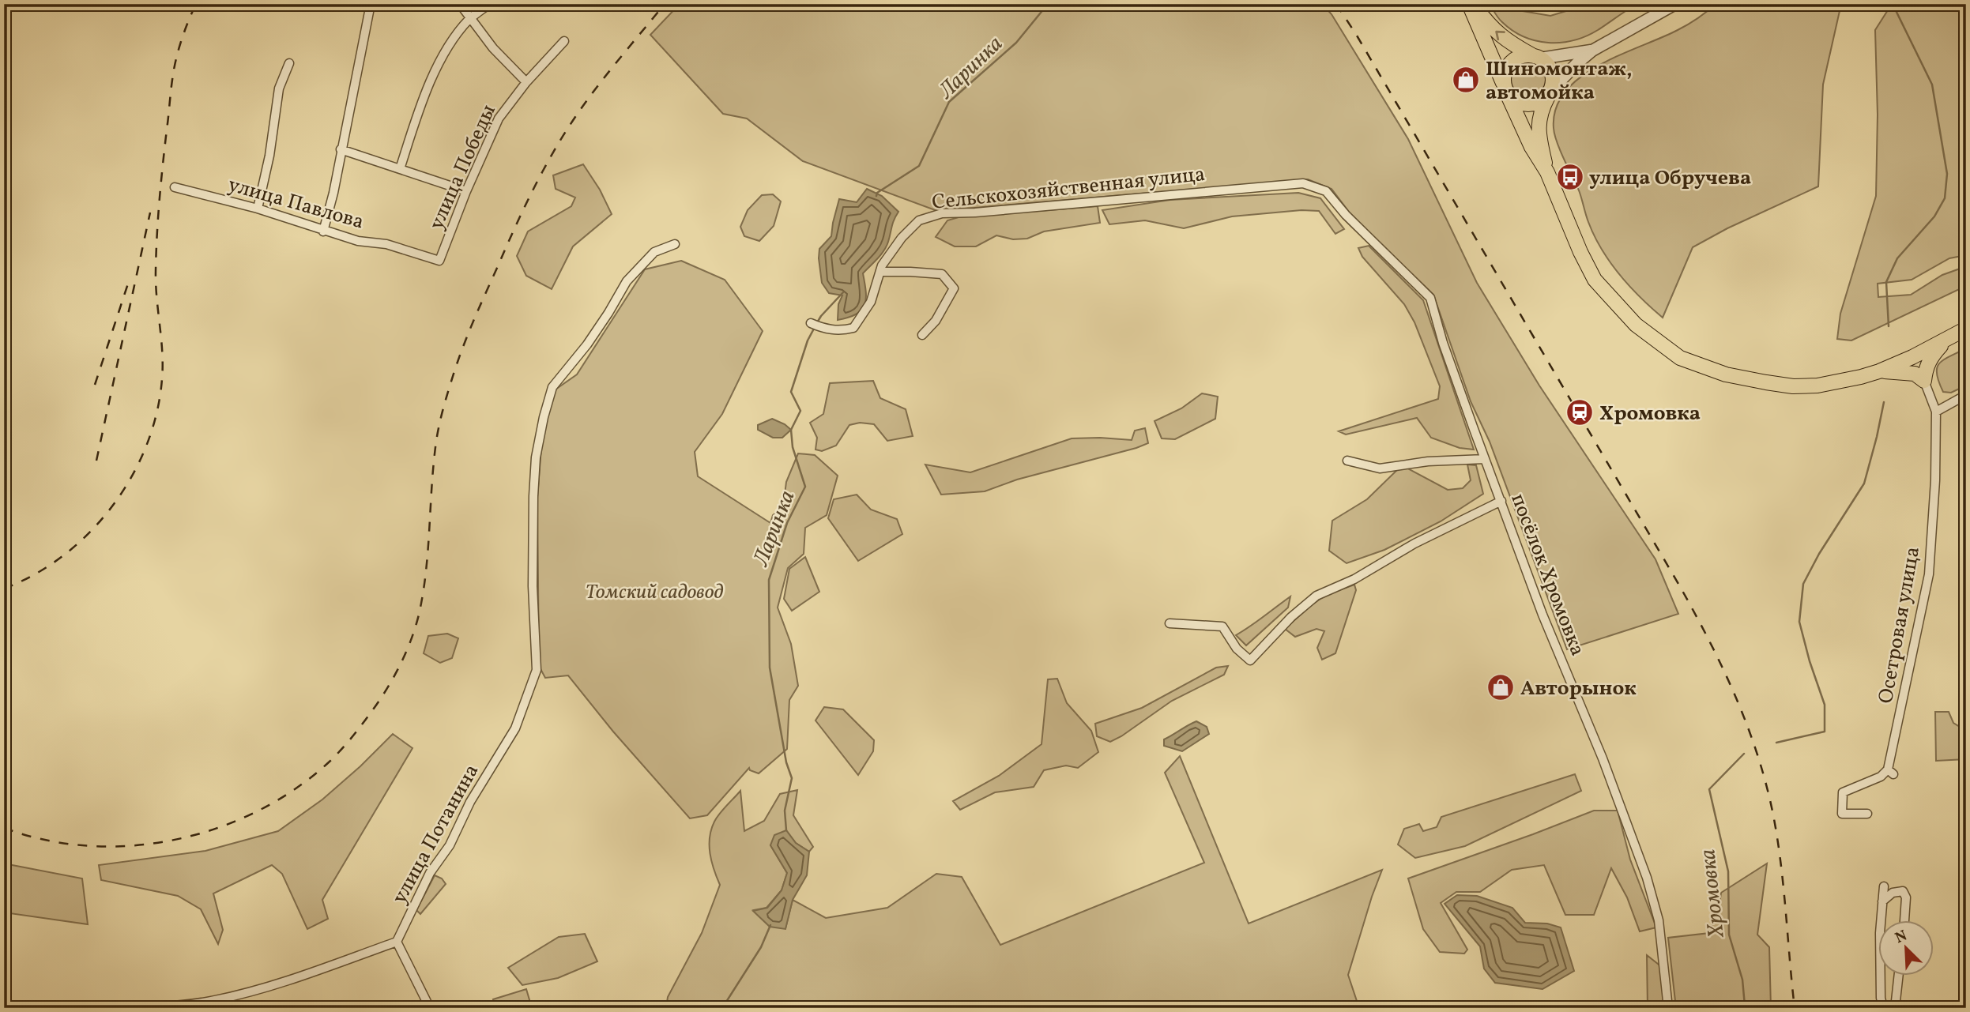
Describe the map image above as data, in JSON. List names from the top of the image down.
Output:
{
  "streets": {
    "street": [
      "улица Победы",
      "Сельскохозяйственная улица",
      "улица Павлова",
      "посёлок Хромовка",
      "Осетровая улица",
      "улица Потанина"
    ]
  },
  "crossings": [
    ["улица Победы", "улица Павлова"],
    ["Сельскохозяйственная улица", "посёлок Хромовка"]
  ],
  "water": ["Ларинка", "Хромовка"],
  "parks": ["Томский садовод"],
  "places": {
    "shop": ["Шиномонтаж, автомойка", "Авторынок"],
    "bus stop": ["улица Обручева"],
    "station": ["Хромовка"]
  },
  "north": "top left"
}
